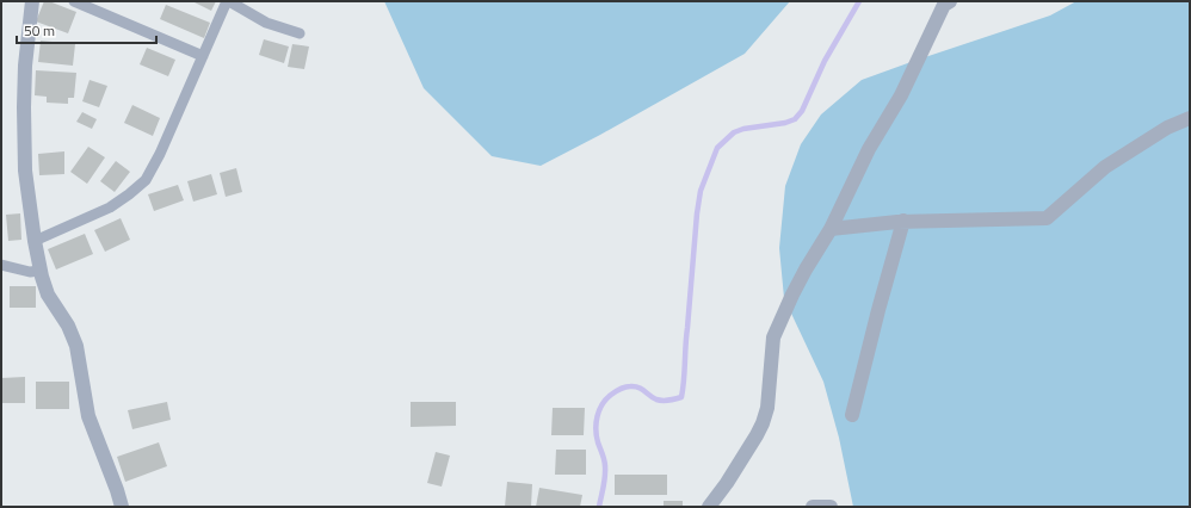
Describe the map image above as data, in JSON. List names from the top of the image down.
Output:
{
  "scale_bar": "50 m"
}
